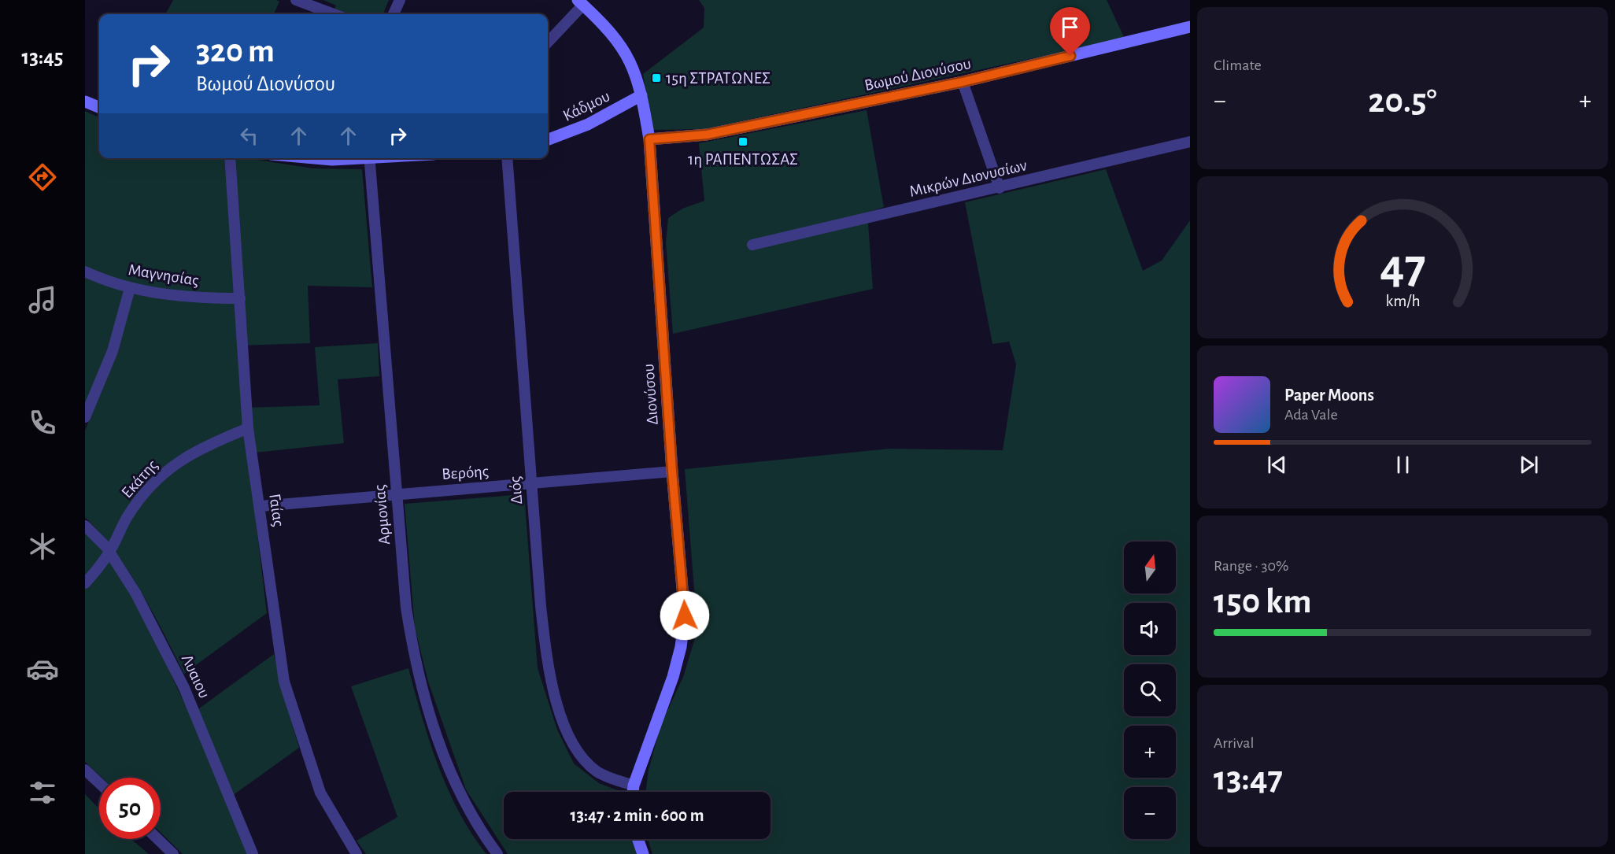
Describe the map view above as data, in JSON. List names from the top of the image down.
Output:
{
  "streets": {
    "main road": ["Βωμού Διονύσου", "Κάδμου", "Διονύσου"],
    "street": [
      "Μικρών Διονυσίων",
      "Μαγνησίας",
      "Βερόης",
      "Εκάτης",
      "Διός",
      "Γαίας",
      "Αρμονίας",
      "Λυαιου"
    ]
  },
  "crossings": [
    ["Βωμού Διονύσου", "Διονύσου"],
    ["Κάδμου", "Διονύσου"],
    ["Μαγνησίας", "Γαίας"],
    ["Διονύσου", "Βερόης"],
    ["Διονύσου", "Διός"],
    ["Βερόης", "Διός"],
    ["Βερόης", "Γαίας"],
    ["Βερόης", "Αρμονίας"],
    ["Εκάτης", "Γαίας"],
    ["Εκάτης", "Λυαιου"]
  ],
  "places": {
    "transit": ["15η ΣΤΡΑΤΩΝΕΣ", "1η ΡΑΠΕΝΤΩΣΑΣ"]
  },
  "north": "top",
  "page": {
    "tabs": "13:45",
    "tile": [
      "Climate",
      ["Range · 30%", "150 km"],
      ["Arrival", "13:47"]
    ],
    "turn": ["320 m", "Βωμού Διονύσου"],
    "heat": ["−", "20.5°", "+"],
    "song": ["Paper Moons", "Ada Vale"],
    "map_buttons": ["+", "−"],
    "limit": "50",
    "trip": "13:47 · 2 min · 600 m",
    "gauge": ["47", "km/h"]
  }
}
